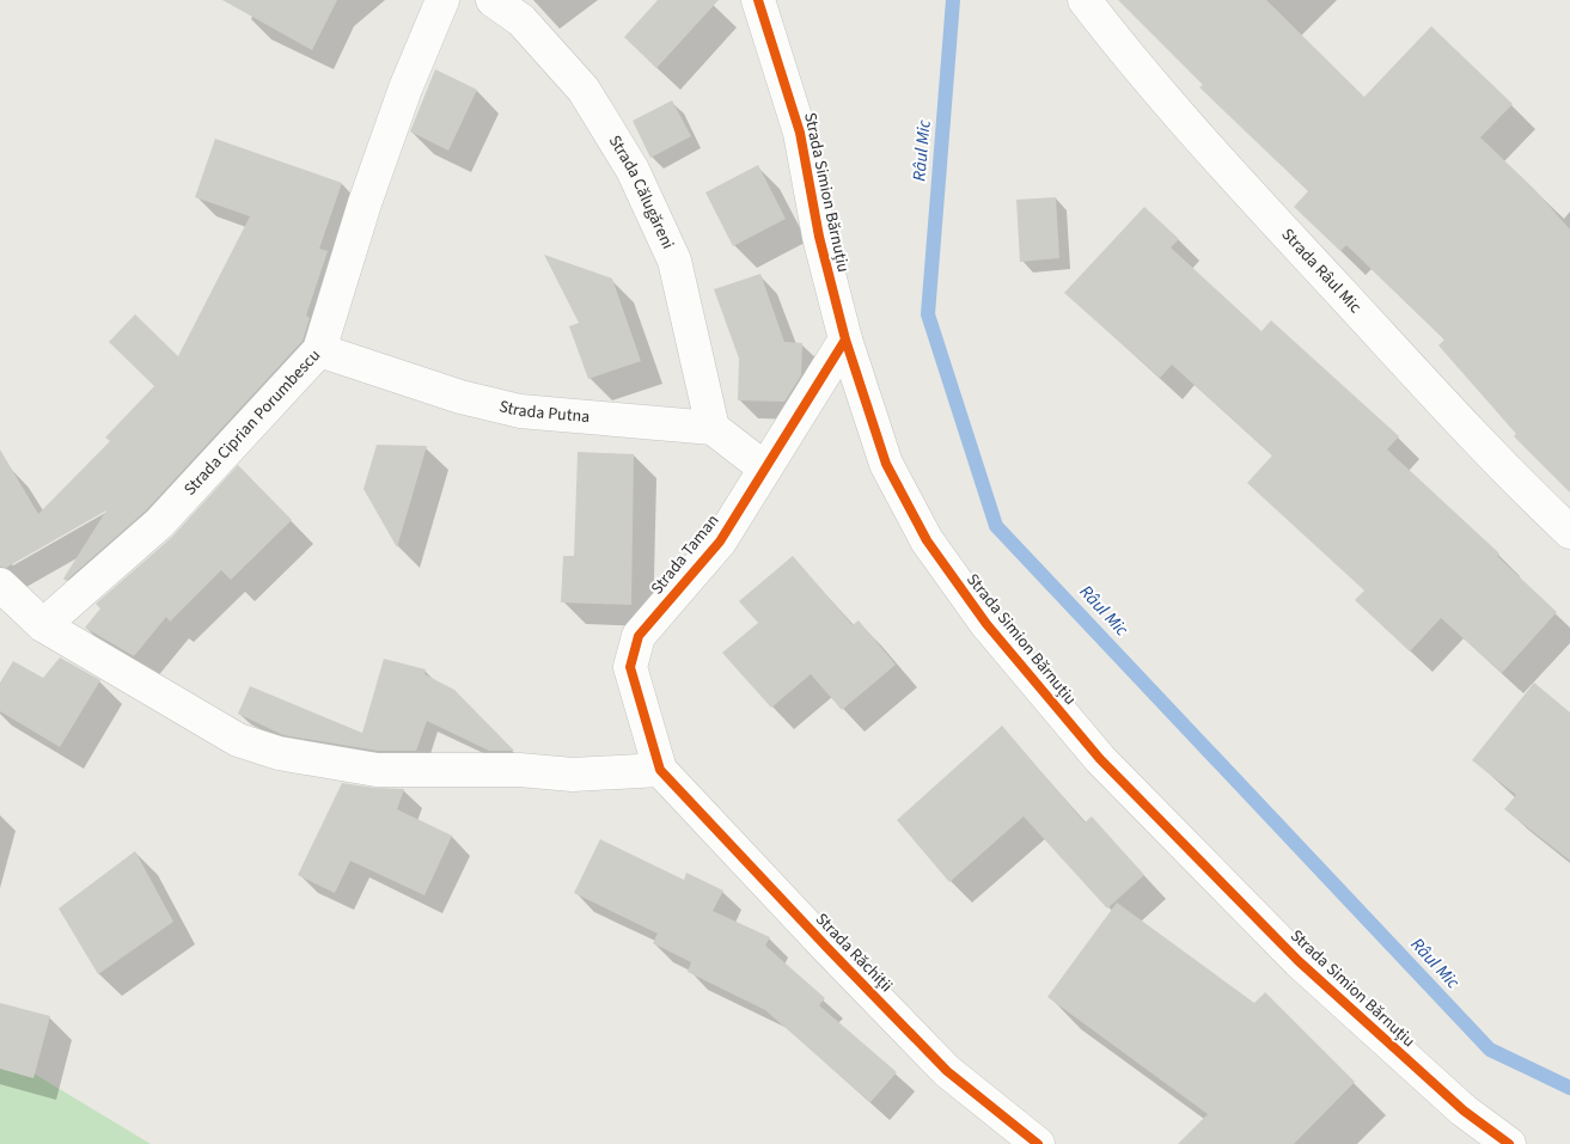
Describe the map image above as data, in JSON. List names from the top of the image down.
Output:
{
  "streets": {
    "street": [
      "Strada Simion Bărnuțiu",
      "Strada Călugăreni",
      "Strada Râul Mic",
      "Strada Putna",
      "Strada Ciprian Porumbescu",
      "Strada Taman",
      "Strada Răchiții"
    ]
  },
  "crossings": [
    ["Strada Simion Bărnuțiu", "Strada Taman"],
    ["Strada Călugăreni", "Strada Putna"],
    ["Strada Putna", "Strada Ciprian Porumbescu"],
    ["Strada Taman", "Strada Răchiții"]
  ],
  "water": ["Râul Mic"]
}
